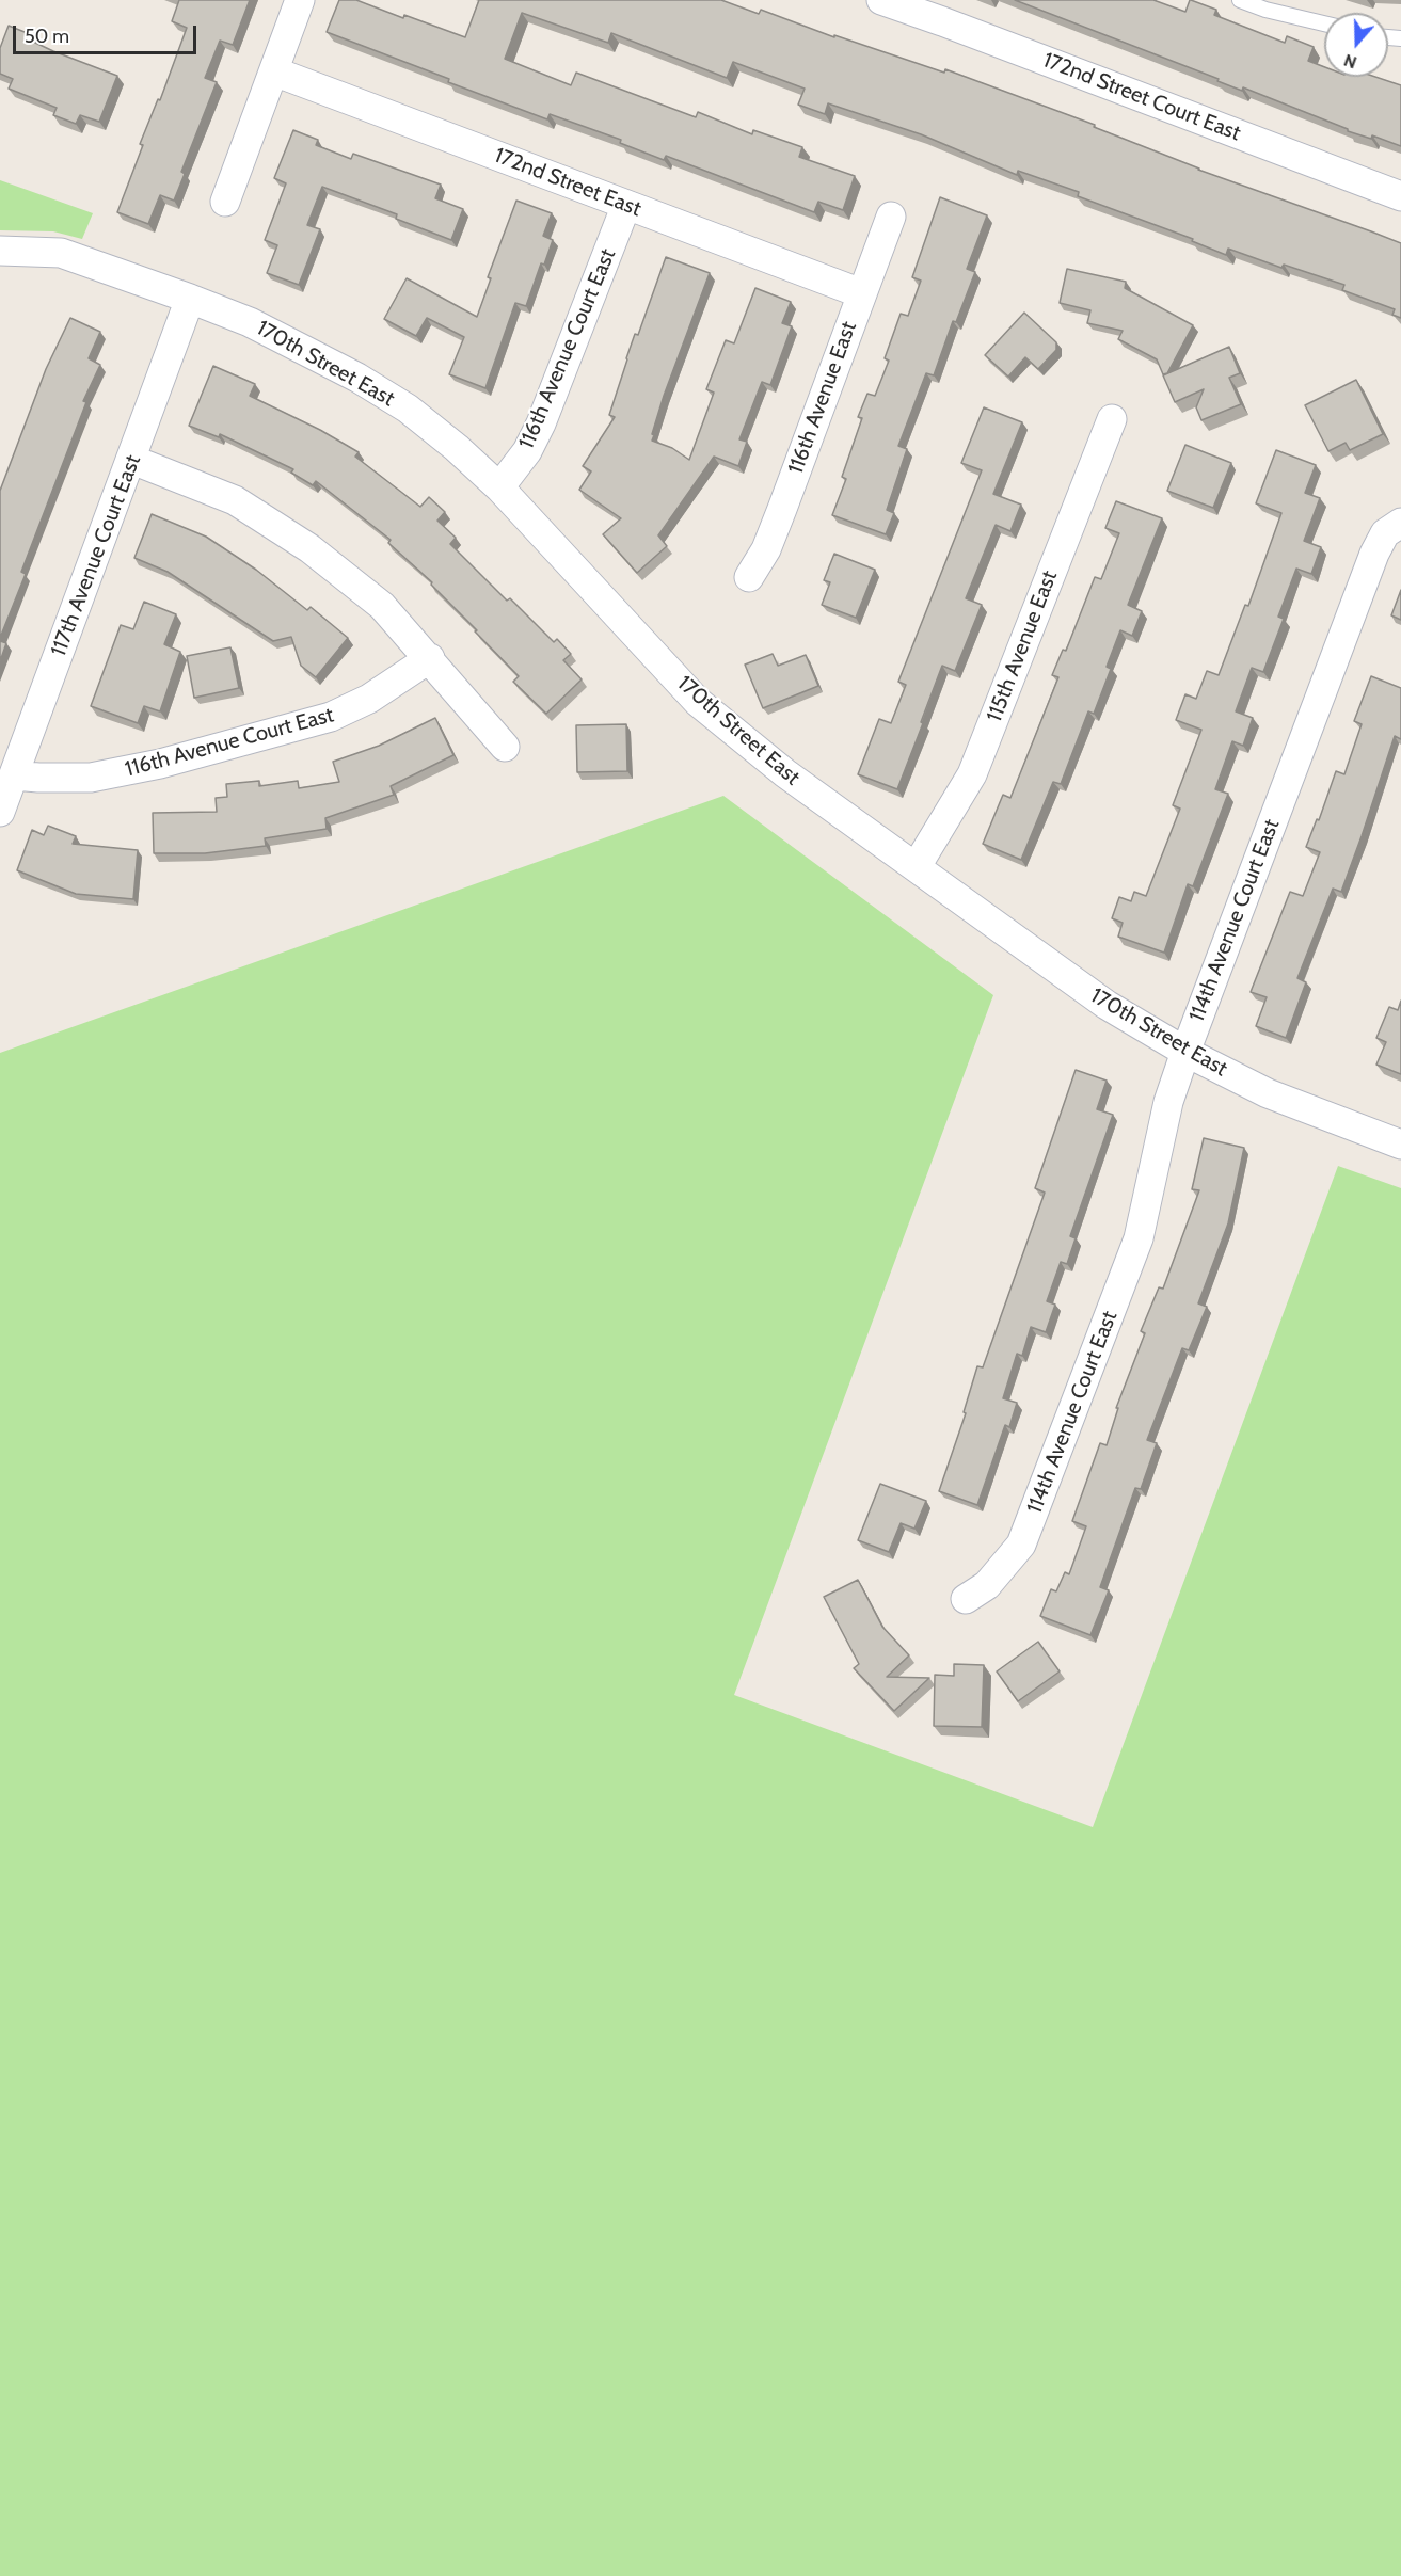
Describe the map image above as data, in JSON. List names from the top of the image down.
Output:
{
  "streets": {
    "street": [
      "172nd Street Court East",
      "172nd Street East",
      "116th Avenue Court East",
      "170th Street East",
      "116th Avenue East",
      "117th Avenue Court East",
      "115th Avenue East",
      "114th Avenue Court East"
    ]
  },
  "crossings": [
    ["172nd Street East", "116th Avenue Court East"],
    ["172nd Street East", "116th Avenue East"],
    ["116th Avenue Court East", "170th Street East"],
    ["116th Avenue Court East", "117th Avenue Court East"],
    ["170th Street East", "117th Avenue Court East"],
    ["170th Street East", "115th Avenue East"],
    ["170th Street East", "114th Avenue Court East"]
  ],
  "scale_bar": "50 m",
  "north": "bottom"
}
